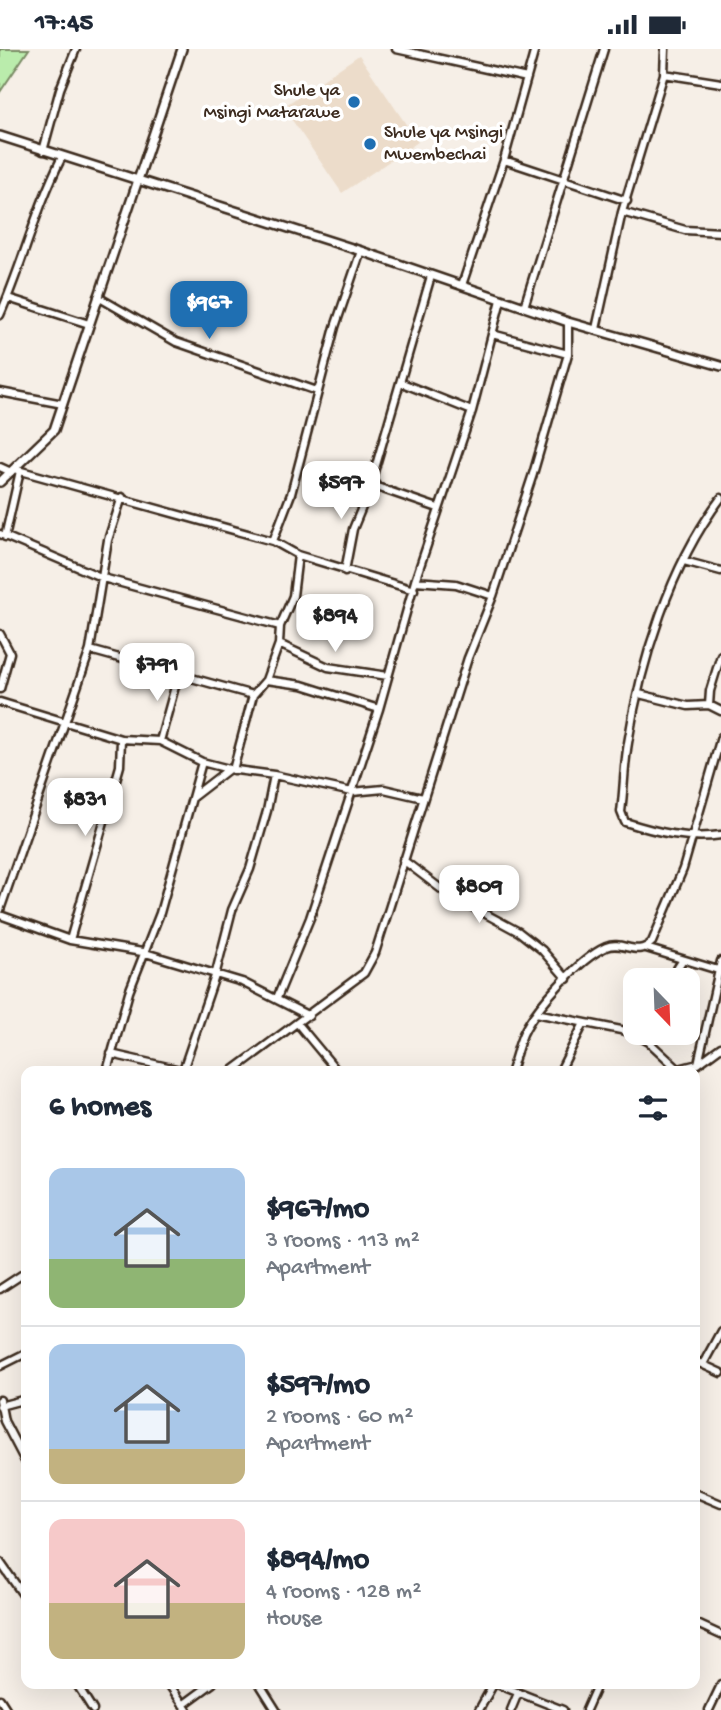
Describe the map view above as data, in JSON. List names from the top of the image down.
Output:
{
  "places": ["Shule ya Msingi Matarawe", "Shule ya Msingi Mwembechai"],
  "north": "bottom right",
  "page": {
    "status": "17:45",
    "price": [
      "$967",
      "$597",
      "$894",
      "$791",
      "$831",
      "$809"
    ],
    "heading": "6 homes",
    "list": [
      {
        "name": "$967/mo",
        "note": "3 rooms · 113 m² · Apartment"
      },
      {
        "name": "$597/mo",
        "note": "2 rooms · 60 m² · Apartment"
      },
      {
        "name": "$894/mo",
        "note": "4 rooms · 128 m² · House"
      }
    ]
  }
}
